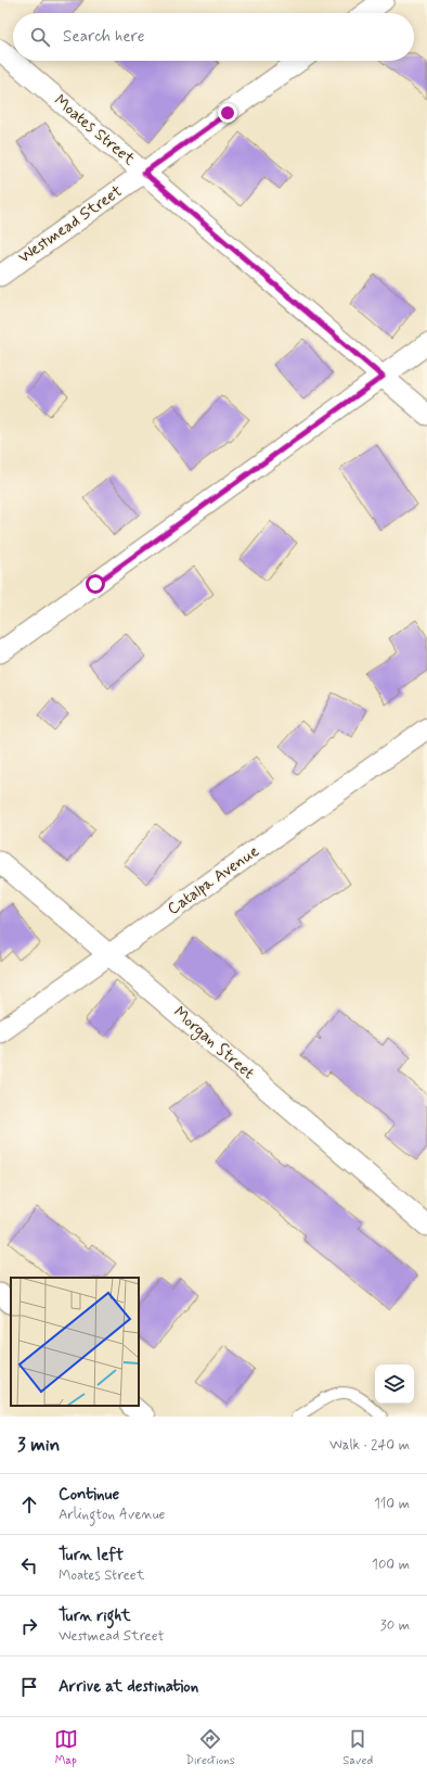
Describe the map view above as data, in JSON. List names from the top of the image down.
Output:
{
  "streets": {
    "street": [
      "Moates Street",
      "Westmead Street",
      "Catalpa Avenue",
      "Morgan Street"
    ]
  },
  "crossings": [
    ["Moates Street", "Westmead Street"],
    ["Catalpa Avenue", "Morgan Street"]
  ],
  "page": {
    "search": "Search here",
    "heading": ["3 min", "Walk · 240 m"],
    "list": [
      ["Continue", "Arlington Avenue", "110 m"],
      ["Turn left", "Moates Street", "100 m"],
      ["Turn right", "Westmead Street", "30 m"],
      "Arrive at destination"
    ],
    "nav": ["Map", "Directions", "Saved"]
  }
}
